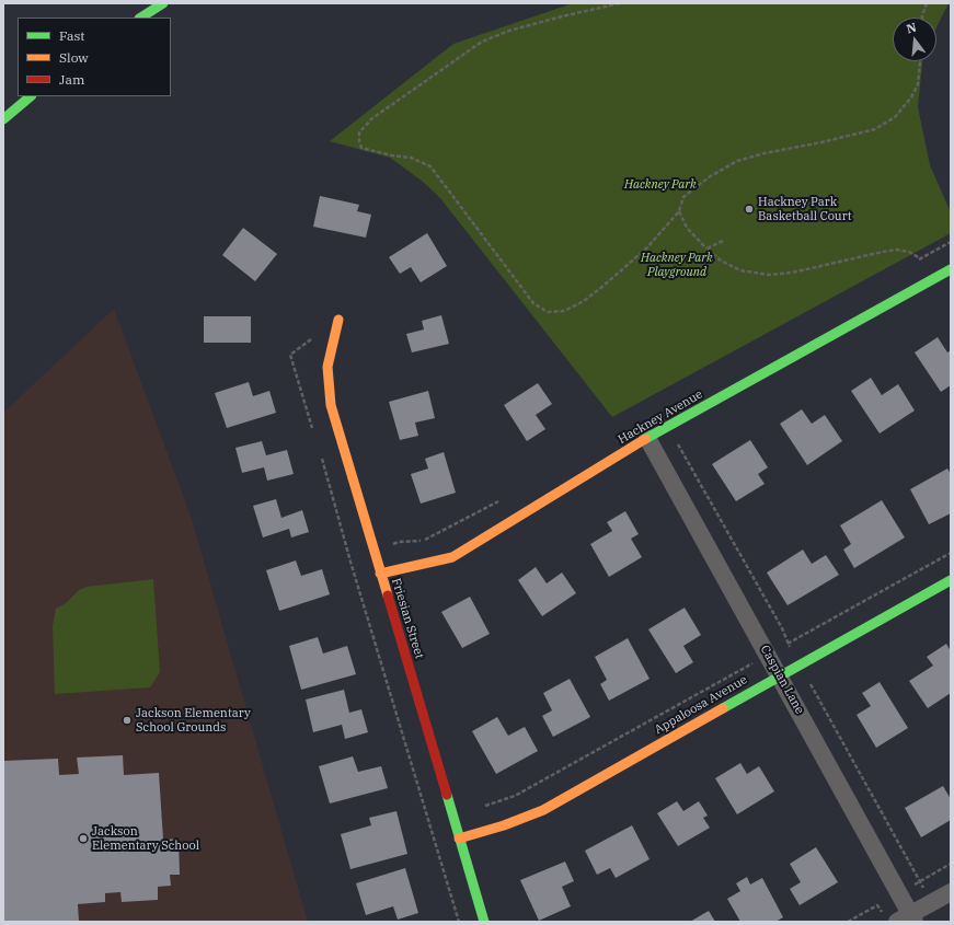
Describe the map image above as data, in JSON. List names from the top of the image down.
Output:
{
  "streets": {
    "main road": ["Hackney Avenue", "Friesian Street", "Appaloosa Avenue"],
    "street": ["Caspian Lane"]
  },
  "crossings": [
    ["Hackney Avenue", "Friesian Street"],
    ["Hackney Avenue", "Caspian Lane"],
    ["Friesian Street", "Appaloosa Avenue"],
    ["Caspian Lane", "Appaloosa Avenue"]
  ],
  "parks": ["Hackney Park", "Hackney Park Playground"],
  "places": ["Hackney Park Basketball Court", "Jackson Elementary School Grounds", "Jackson Elementary School"],
  "legend": ["Fast", "Slow", "Jam"],
  "north": "top"
}
